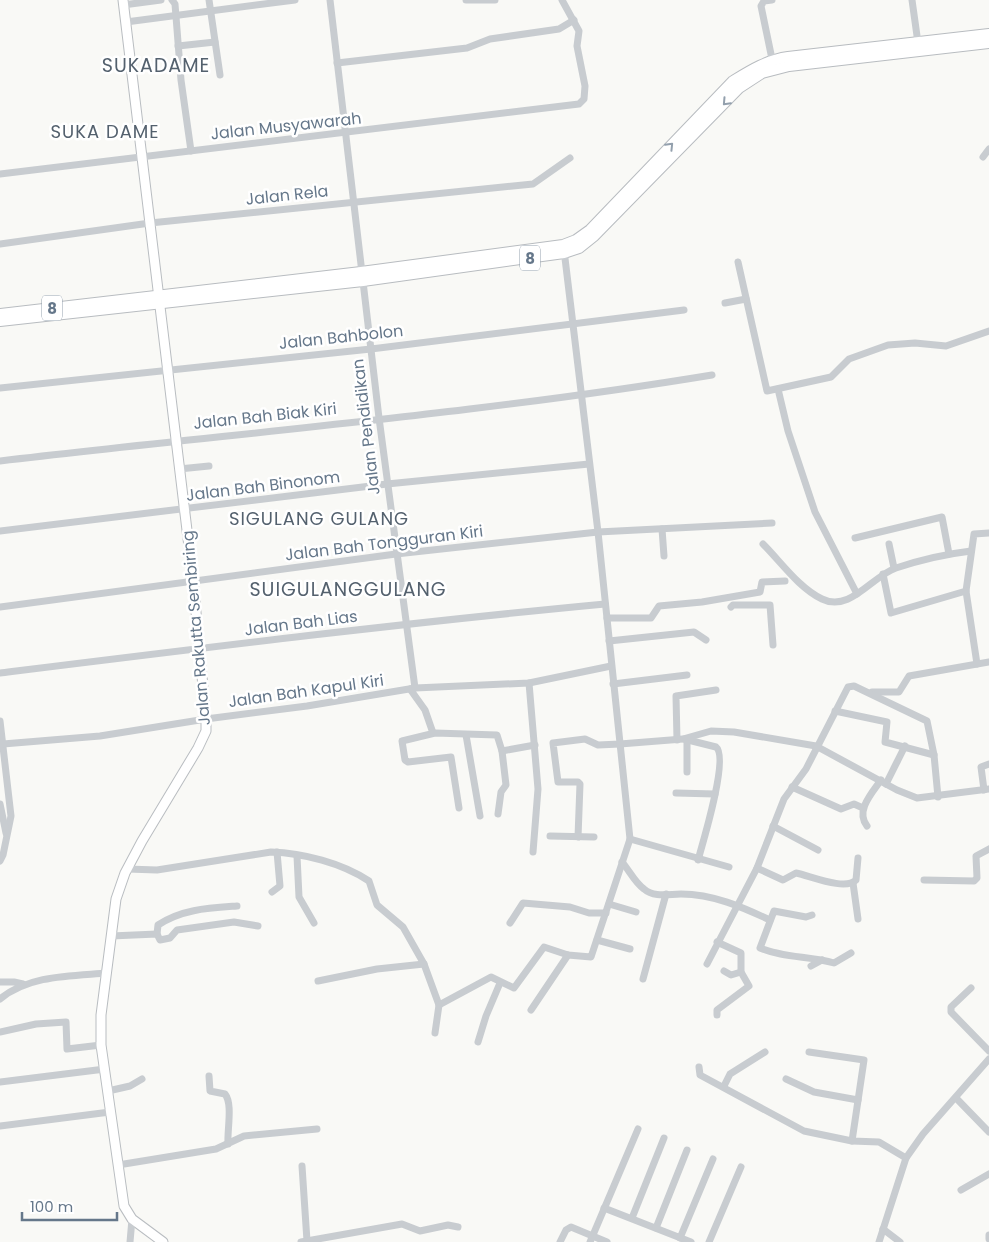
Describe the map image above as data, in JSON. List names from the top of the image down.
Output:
{
  "streets": {
    "highway": ["8"],
    "main road": ["Jalan Rakutta Sembiring"],
    "street": [
      "Jalan Musyawarah",
      "Jalan Rela",
      "Jalan Bahbolon",
      "Jalan Bah Biak Kiri",
      "Jalan Pendidikan",
      "Jalan Bah Binonom",
      "Jalan Bah Tongguran Kiri",
      "Jalan Bah Lias",
      "Jalan Bah Kapul Kiri"
    ]
  },
  "crossings": [
    ["Jalan Musyawarah", "Jalan Pendidikan"],
    ["Jalan Musyawarah", "Jalan Rakutta Sembiring"],
    ["Jalan Rela", "Jalan Pendidikan"],
    ["Jalan Rela", "Jalan Rakutta Sembiring"],
    ["8", "Jalan Pendidikan"],
    ["8", "Jalan Rakutta Sembiring"],
    ["Jalan Bahbolon", "Jalan Pendidikan"],
    ["Jalan Bahbolon", "Jalan Rakutta Sembiring"],
    ["Jalan Bah Biak Kiri", "Jalan Pendidikan"],
    ["Jalan Bah Biak Kiri", "Jalan Rakutta Sembiring"],
    ["Jalan Pendidikan", "Jalan Bah Binonom"],
    ["Jalan Pendidikan", "Jalan Bah Tongguran Kiri"],
    ["Jalan Pendidikan", "Jalan Bah Lias"],
    ["Jalan Pendidikan", "Jalan Bah Kapul Kiri"],
    ["Jalan Bah Binonom", "Jalan Rakutta Sembiring"],
    ["Jalan Bah Tongguran Kiri", "Jalan Rakutta Sembiring"],
    ["Jalan Bah Lias", "Jalan Rakutta Sembiring"],
    ["Jalan Rakutta Sembiring", "Jalan Bah Kapul Kiri"]
  ],
  "districts": [
    "SUKADAME",
    "SUKA DAME",
    "SIGULANG GULANG",
    "SUIGULANGGULANG"
  ],
  "scale_bar": "100 m"
}
